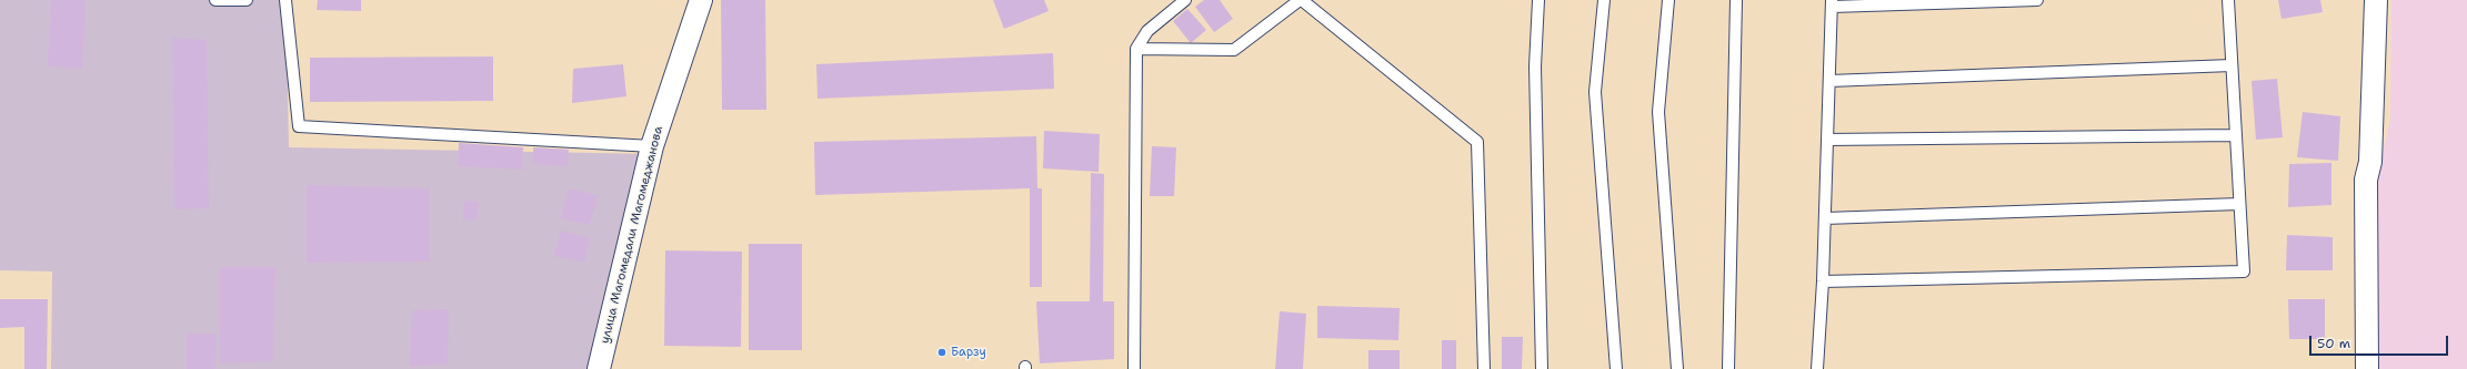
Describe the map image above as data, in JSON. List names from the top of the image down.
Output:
{
  "streets": {
    "street": ["улица Магомедали Магомеджановa"]
  },
  "places": ["Барзу"],
  "scale_bar": "50 m"
}
